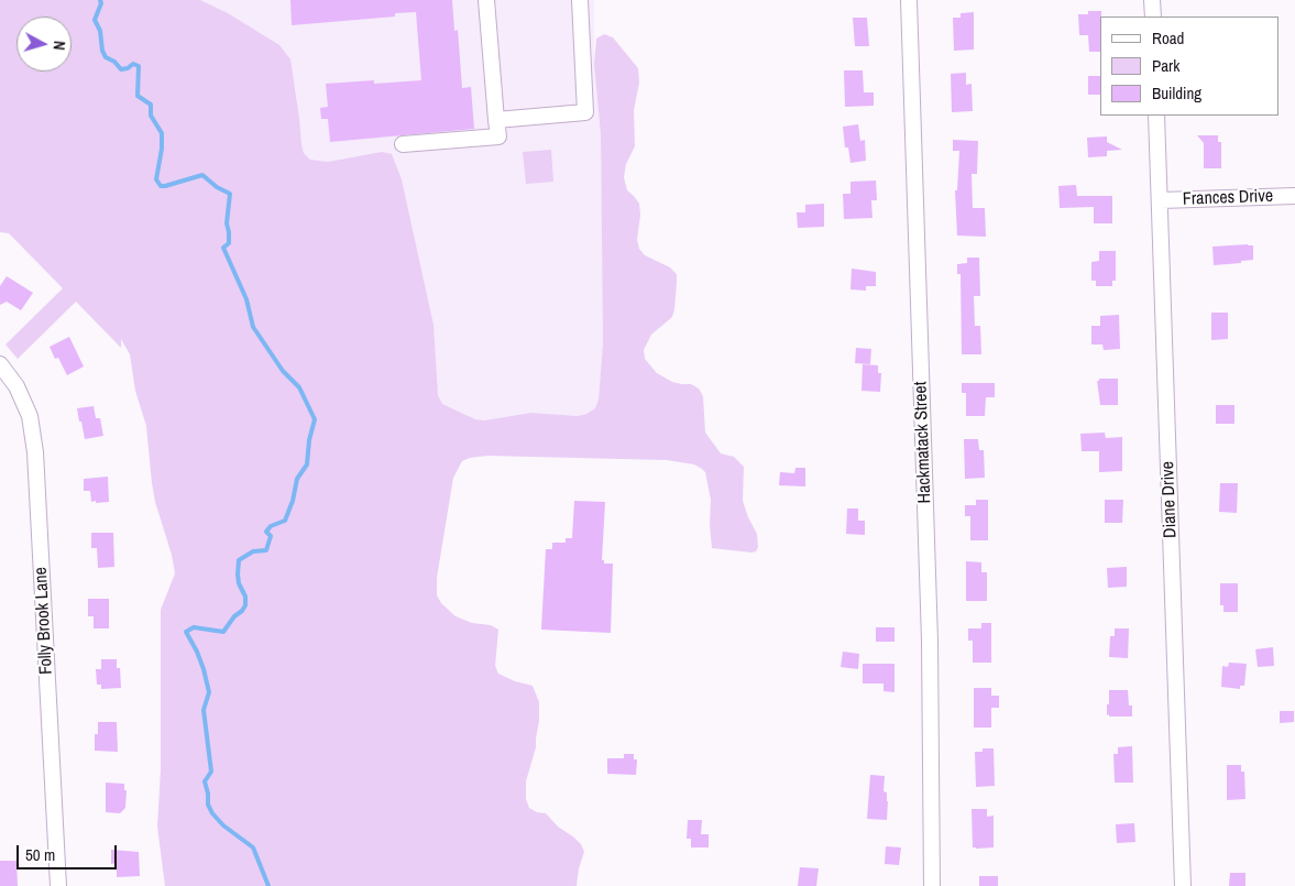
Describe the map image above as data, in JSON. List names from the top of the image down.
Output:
{
  "streets": {
    "street": [
      "Frances Drive",
      "Hackmatack Street",
      "Diane Drive",
      "Folly Brook Lane"
    ]
  },
  "crossings": [
    ["Frances Drive", "Diane Drive"]
  ],
  "legend": ["Road", "Park", "Building"],
  "scale_bar": "50 m",
  "north": "right"
}
